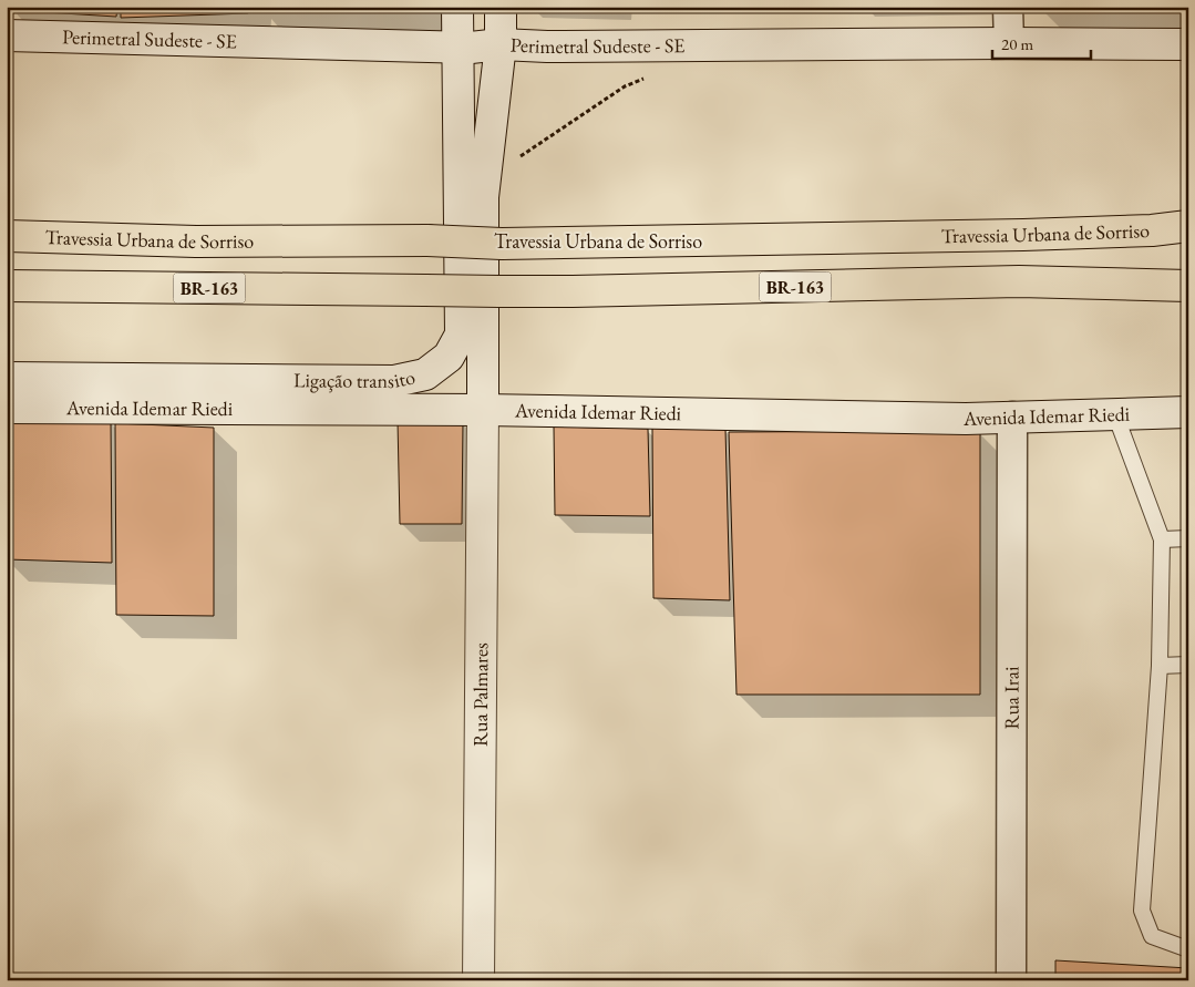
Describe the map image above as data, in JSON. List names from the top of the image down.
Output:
{
  "streets": {
    "highway": ["Travessia Urbana de Sorriso", "BR-163"],
    "main road": [
      "Perimetral Sudeste - SE",
      "Ligação transito",
      "Avenida Idemar Riedi",
      "Rua Palmares"
    ],
    "street": ["Rua Irai"]
  },
  "crossings": [
    ["Perimetral Sudeste - SE", "Ligação transito"],
    ["Perimetral Sudeste - SE", "Rua Palmares"],
    ["Avenida Idemar Riedi", "Rua Palmares"],
    ["Avenida Idemar Riedi", "Rua Irai"]
  ],
  "scale_bar": "20 m"
}
